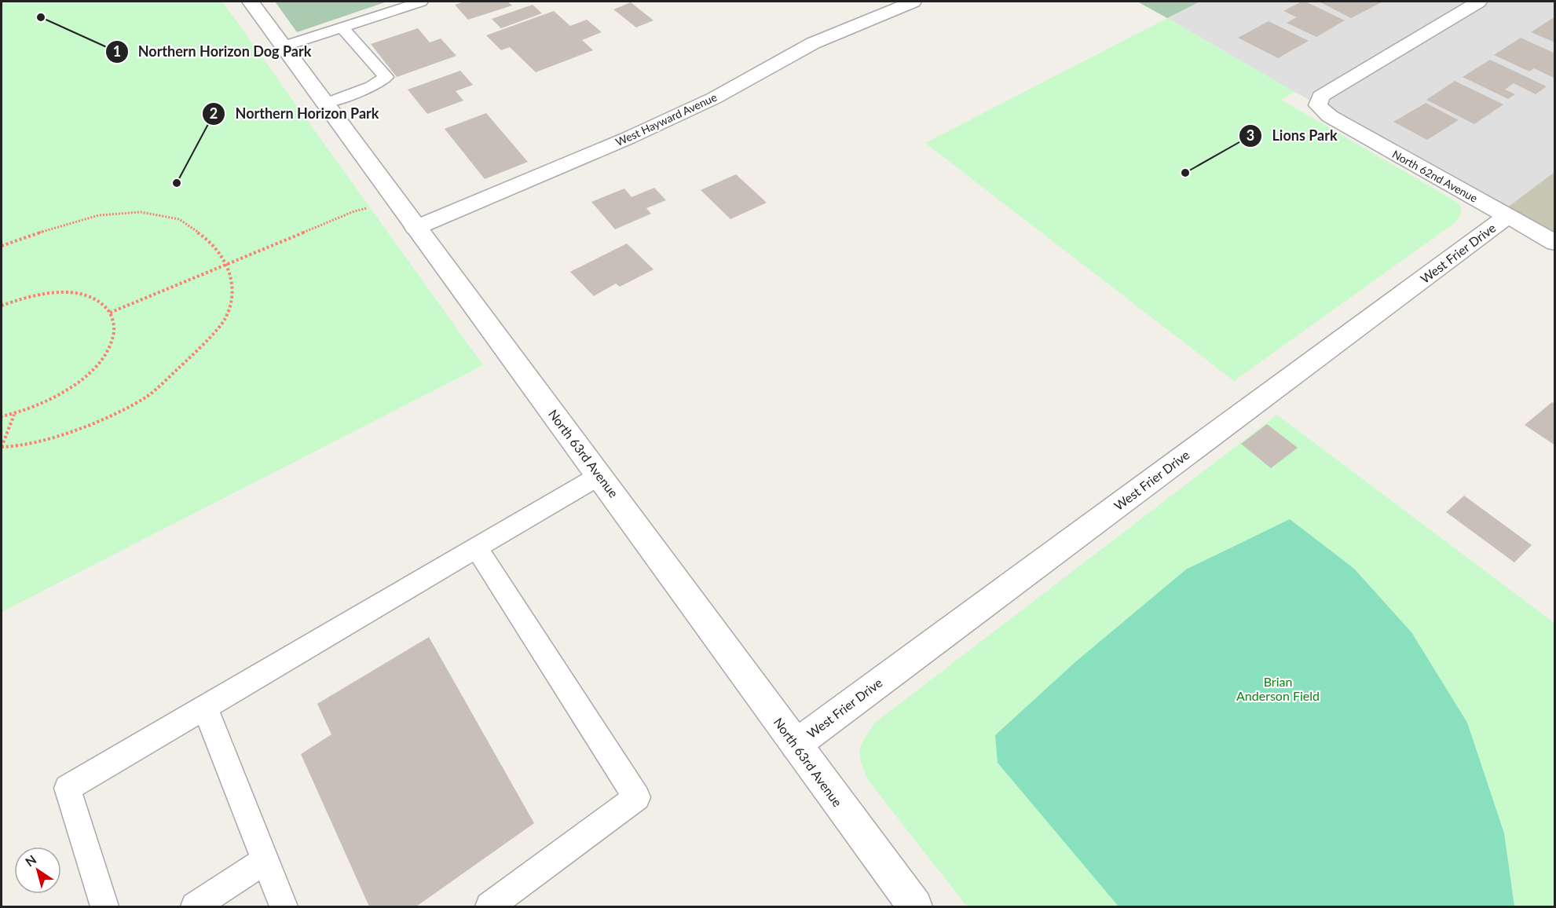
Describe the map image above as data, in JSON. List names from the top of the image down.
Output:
{
  "streets": {
    "street": [
      "West Hayward Avenue",
      "North 62nd Avenue",
      "West Frier Drive",
      "North 63rd Avenue"
    ]
  },
  "crossings": [
    ["West Hayward Avenue", "North 63rd Avenue"],
    ["North 62nd Avenue", "West Frier Drive"],
    ["West Frier Drive", "North 63rd Avenue"]
  ],
  "parks": ["Brian Anderson Field"],
  "places": ["Northern Horizon Dog Park", "Lions Park", "Northern Horizon Park"],
  "north": "top left"
}
